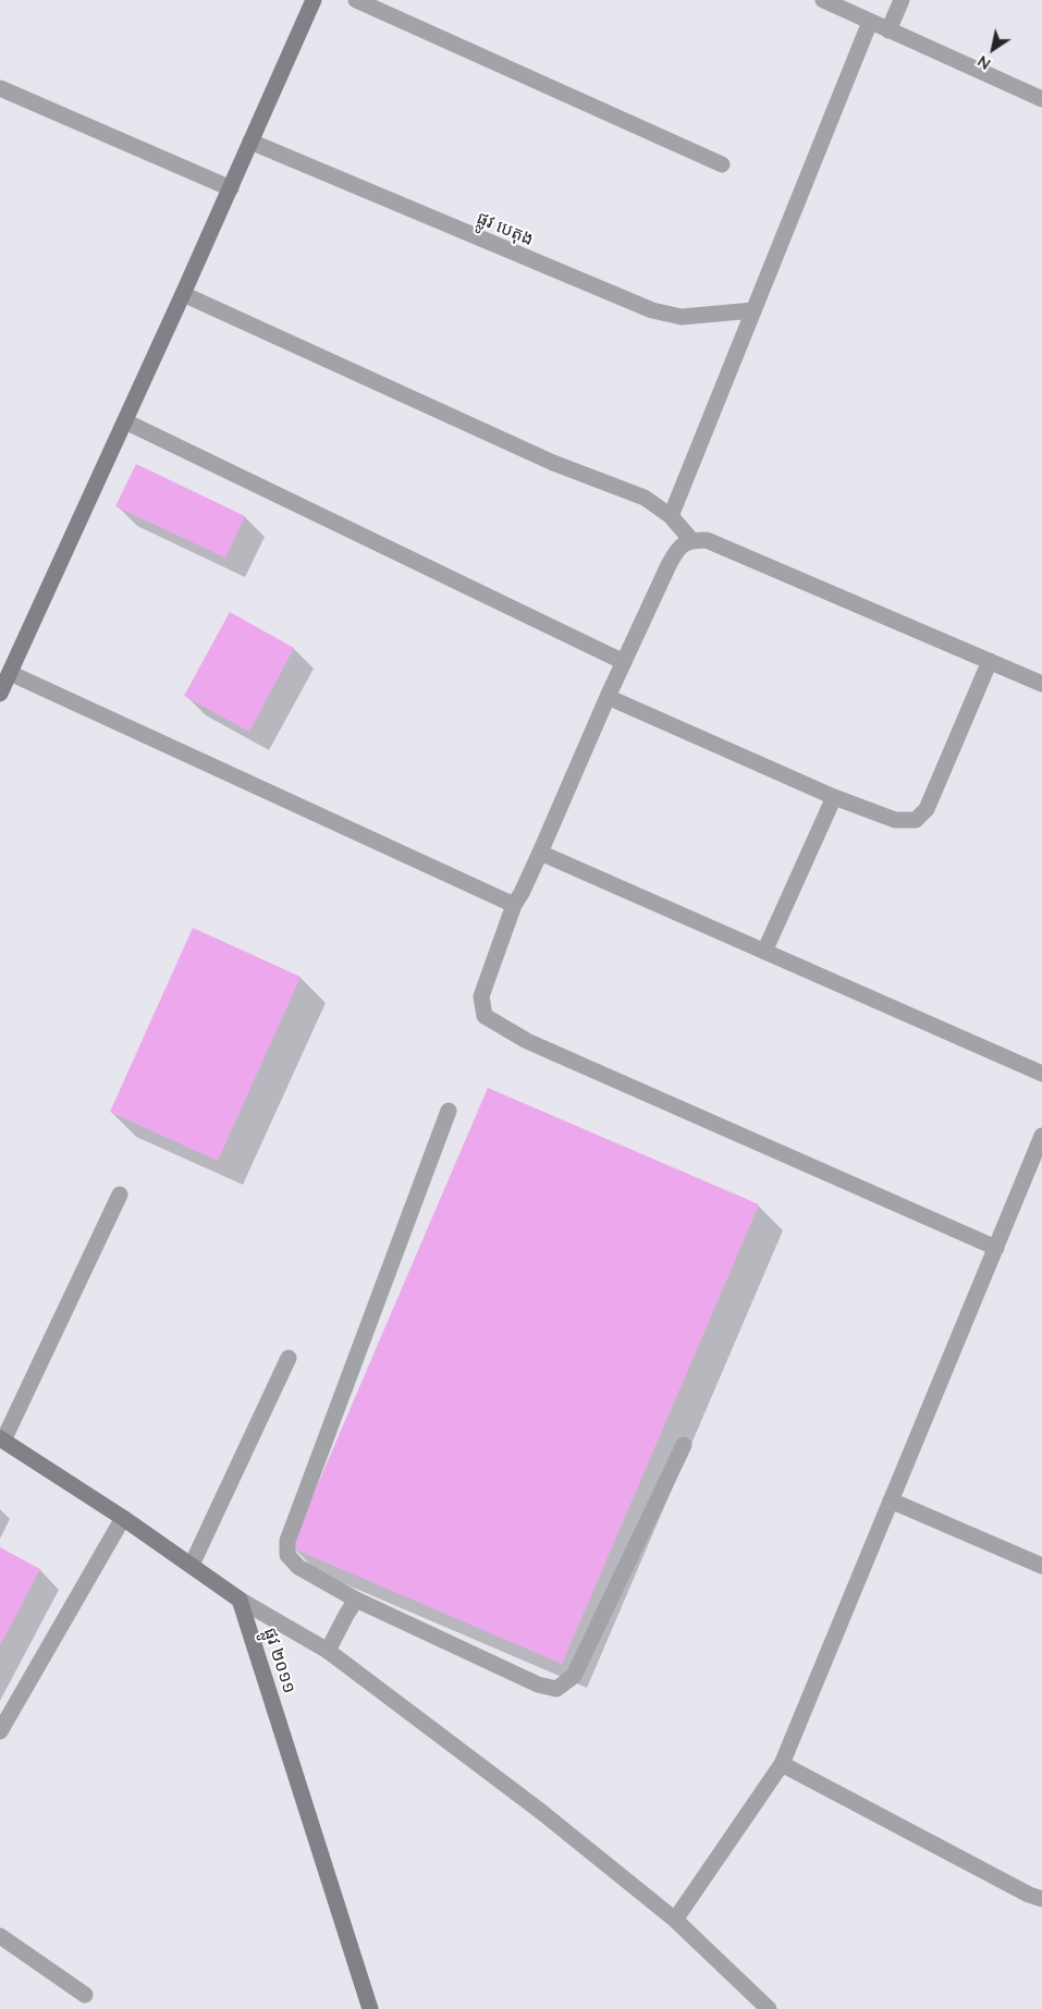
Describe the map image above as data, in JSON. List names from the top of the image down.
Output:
{
  "streets": {
    "street": ["ផ្លូវ បេតុង", "ផ្លូវ ២០១១"]
  },
  "north": "bottom left"
}
